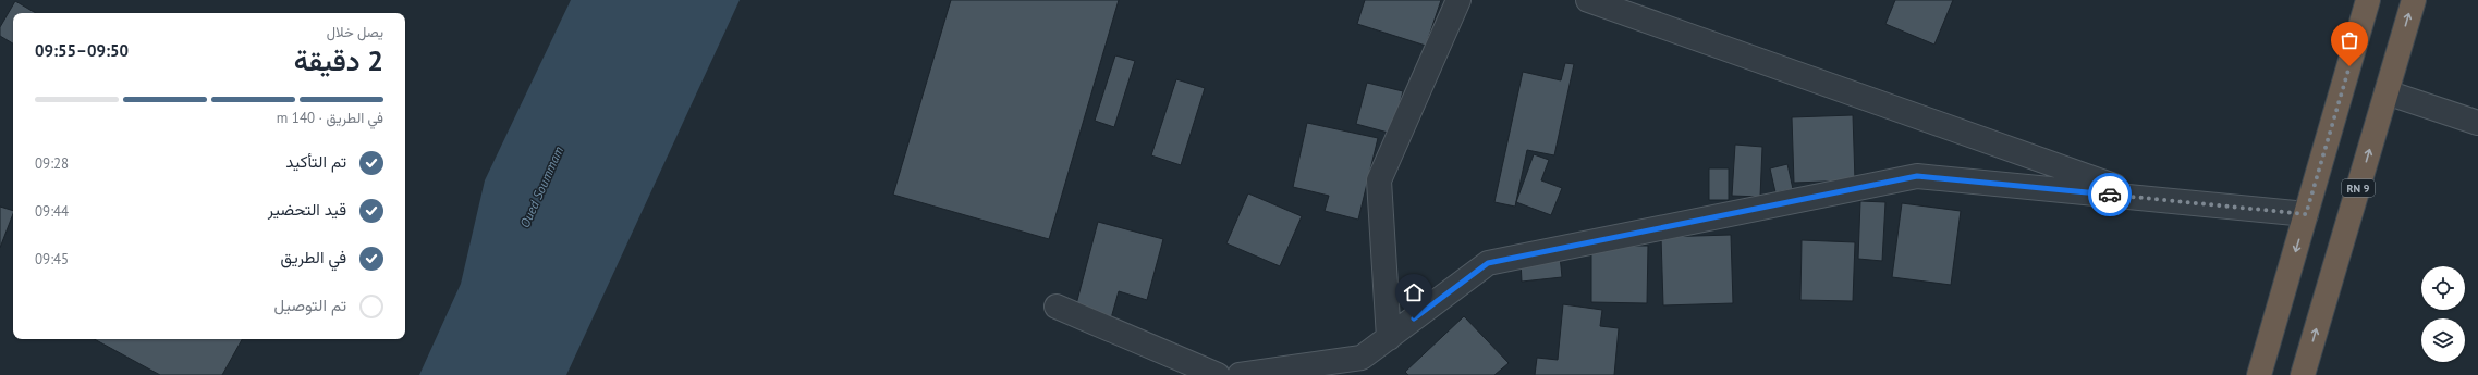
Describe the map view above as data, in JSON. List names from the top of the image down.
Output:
{
  "streets": {
    "highway": ["RN 9"]
  },
  "water": ["Oued Soummam"],
  "page": {
    "heading": ["2 دقيقة", "يصل خلال", "09:50–09:55"],
    "bar": "في الطريق · 140 m",
    "list": [
      ["تم التأكيد", "09:28"],
      ["قيد التحضير", "09:44"],
      ["في الطريق", "09:45"],
      "تم التوصيل"
    ]
  }
}
